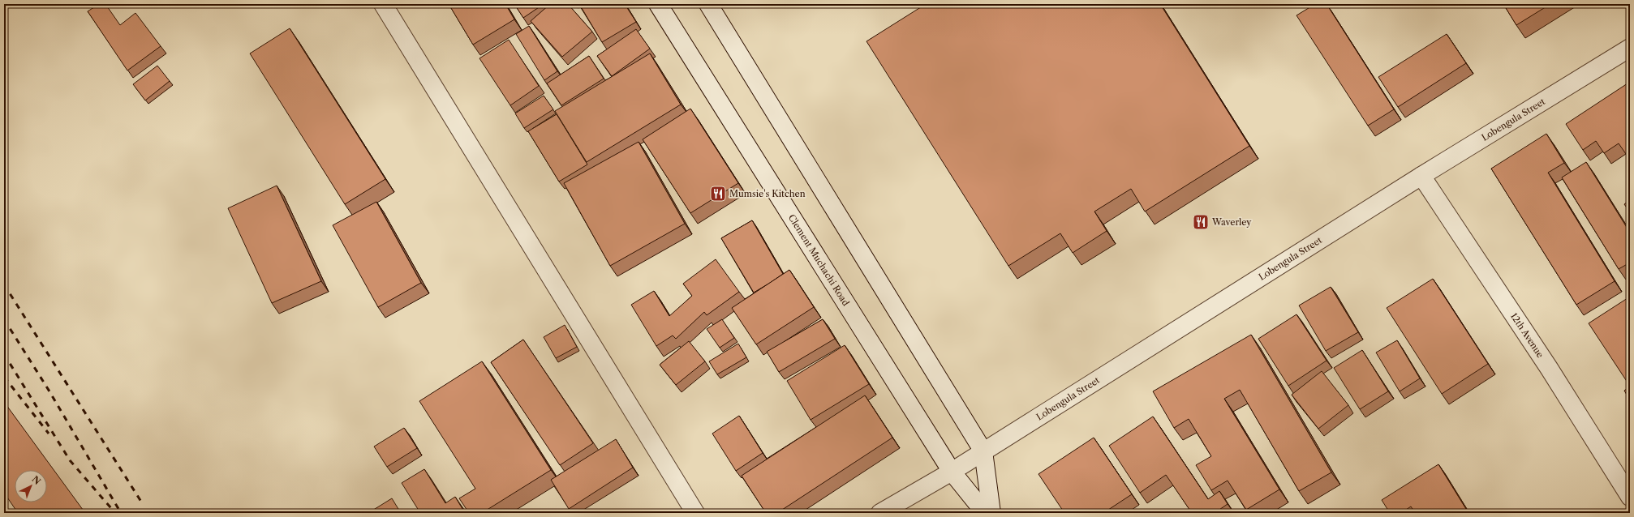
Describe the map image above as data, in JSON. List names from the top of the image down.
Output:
{
  "streets": {
    "street": ["Lobengula Street", "Clement Muchachi Road", "12th Avenue"]
  },
  "crossings": [
    ["Lobengula Street", "Clement Muchachi Road"],
    ["Lobengula Street", "12th Avenue"]
  ],
  "places": {
    "restaurant": ["Mumsie's Kitchen", "Waverley"]
  },
  "north": "top right"
}
